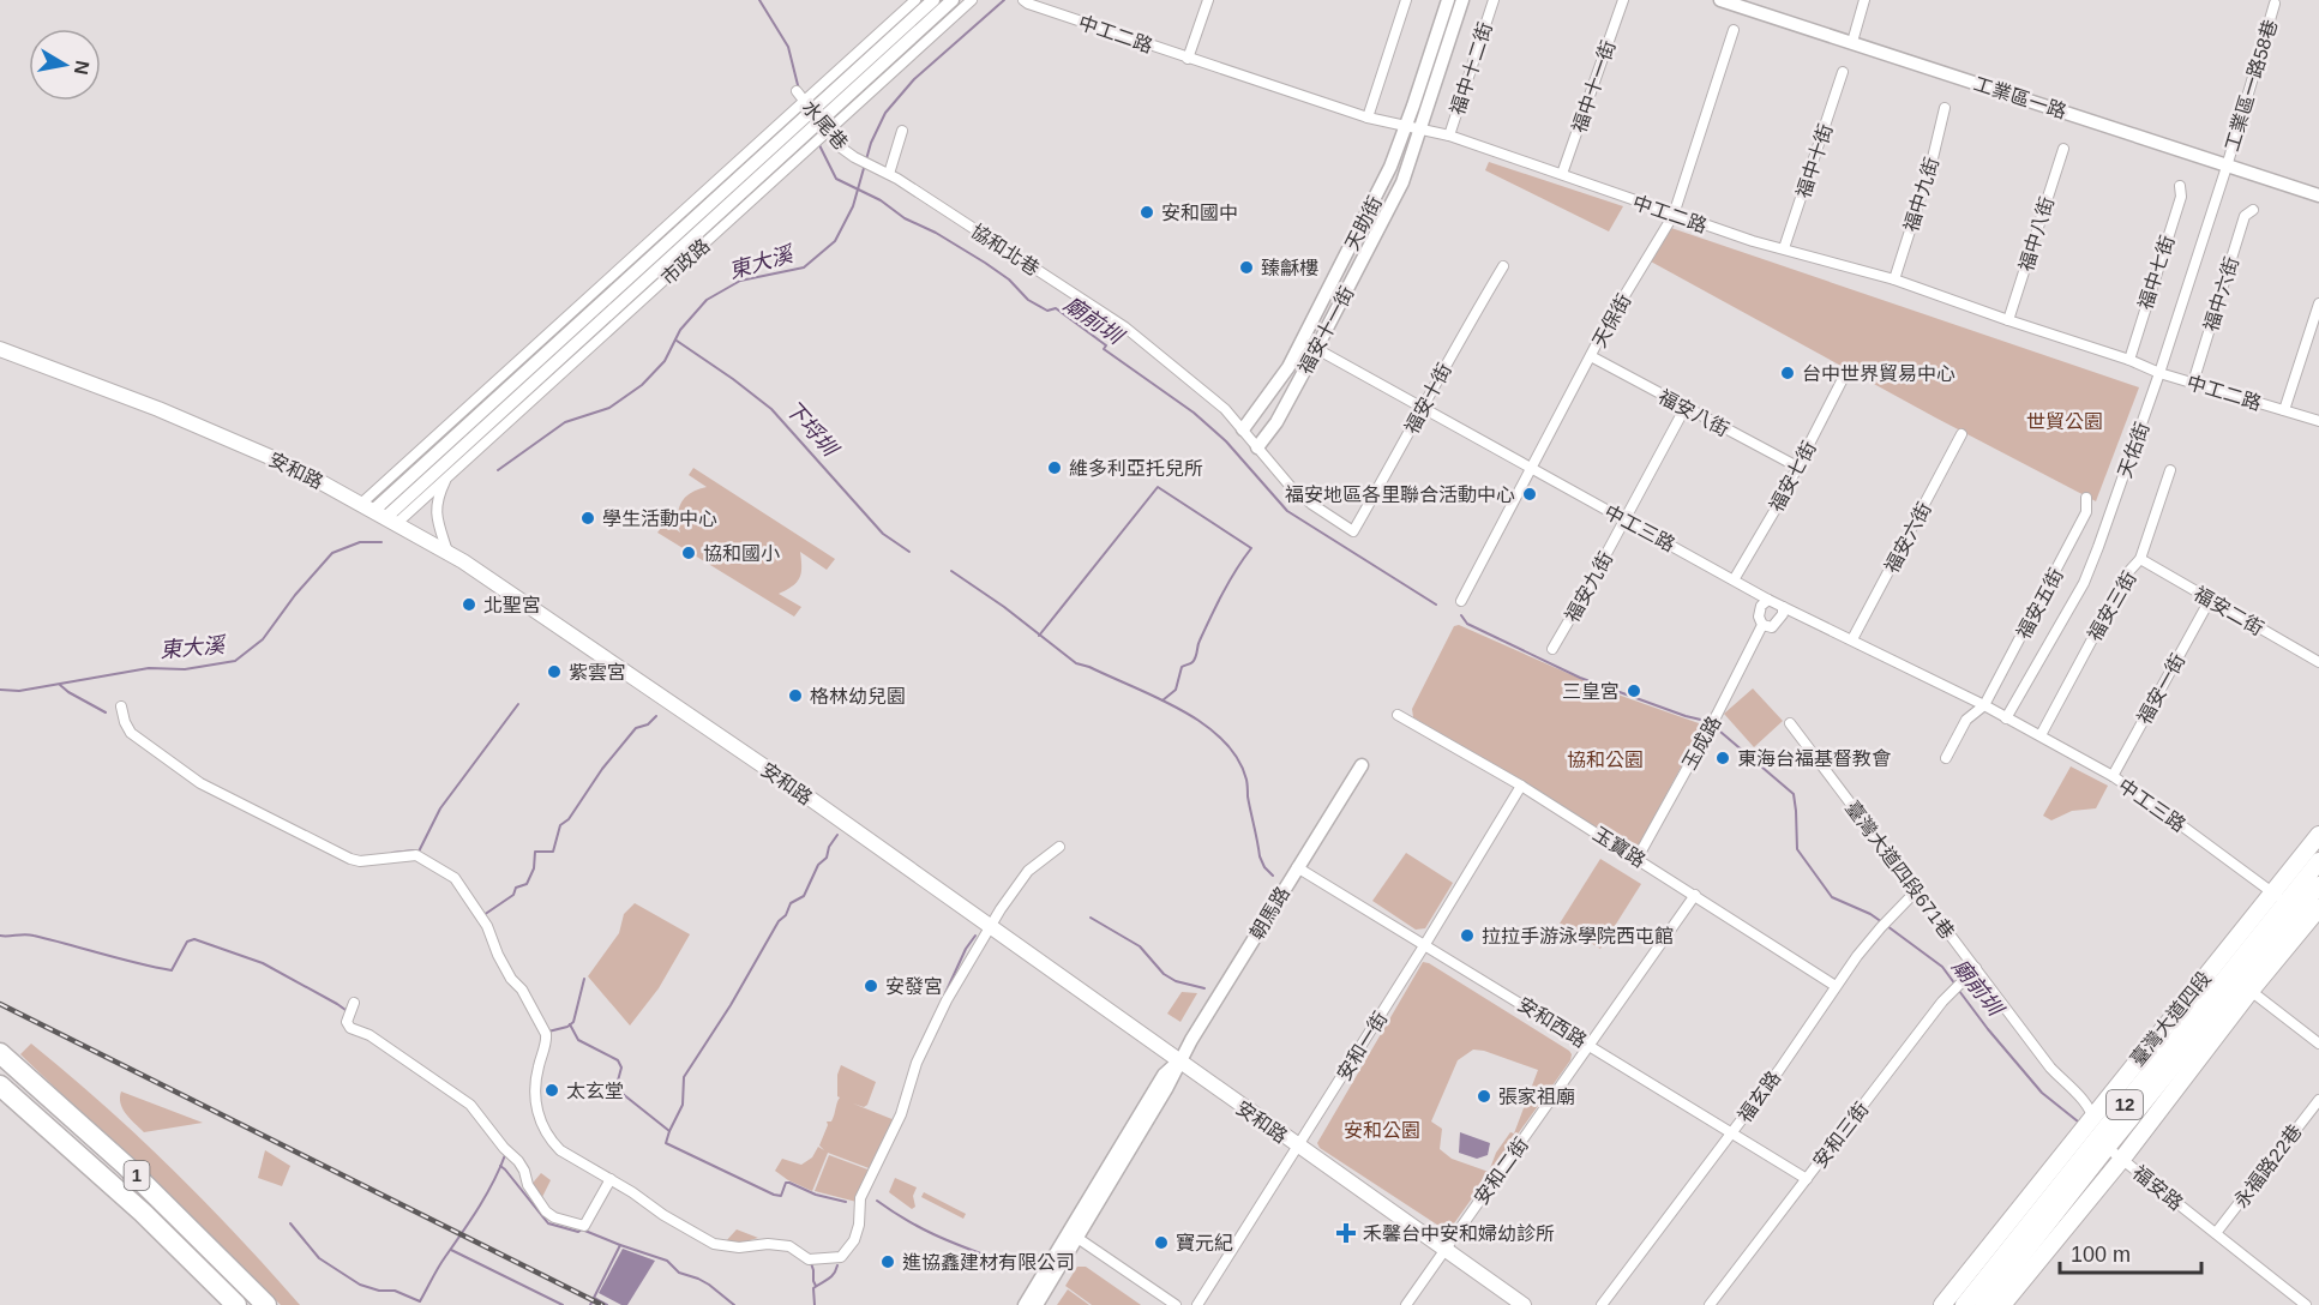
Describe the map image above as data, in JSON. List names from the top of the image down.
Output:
{
  "streets": {
    "highway": ["1"],
    "main road": ["安和路", "臺灣大道四段", "12"],
    "street": [
      "中工二路",
      "福中十二街",
      "工業區一路58巷",
      "福中十一街",
      "工業區一路",
      "水尾巷",
      "福中十街",
      "福中九街",
      "天助街",
      "福中八街",
      "協和北巷",
      "市政路",
      "福中七街",
      "福中六街",
      "天保街",
      "福安十一街",
      "福安十街",
      "福安八街",
      "天佑街",
      "福安七街",
      "中工三路",
      "福安六街",
      "福安九街",
      "福安五街",
      "福安三街",
      "福安二街",
      "福安一街",
      "玉成路",
      "玉寶路",
      "臺灣大道四段671巷",
      "朝馬路",
      "安和西路",
      "安和一街",
      "福玄路",
      "安和三街",
      "永福路22巷",
      "安和二街",
      "福安路"
    ]
  },
  "crossings": [
    ["中工二路", "福中十二街"],
    ["中工二路", "福中十一街"],
    ["中工二路", "福中十街"],
    ["中工二路", "福中九街"],
    ["中工二路", "天助街"],
    ["中工二路", "福中八街"],
    ["中工二路", "福中七街"],
    ["中工二路", "福中六街"],
    ["中工二路", "天保街"],
    ["中工二路", "福安十一街"],
    ["中工二路", "天佑街"],
    ["工業區一路58巷", "工業區一路"],
    ["工業區一路58巷", "天佑街"],
    ["工業區一路", "天佑街"],
    ["水尾巷", "協和北巷"],
    ["水尾巷", "市政路"],
    ["天助街", "協和北巷"],
    ["天助街", "中工三路"],
    ["協和北巷", "福安十一街"],
    ["協和北巷", "福安十街"],
    ["市政路", "安和路"],
    ["天保街", "福安八街"],
    ["天保街", "中工三路"],
    ["福安十一街", "中工三路"],
    ["福安十街", "中工三路"],
    ["福安八街", "福安七街"],
    ["福安八街", "福安九街"],
    ["天佑街", "中工三路"],
    ["安和路", "朝馬路"],
    ["安和路", "安和一街"],
    ["安和路", "安和二街"],
    ["福安七街", "中工三路"],
    ["中工三路", "福安六街"],
    ["中工三路", "福安九街"],
    ["中工三路", "福安五街"],
    ["中工三路", "福安三街"],
    ["中工三路", "福安一街"],
    ["中工三路", "玉成路"],
    ["中工三路", "臺灣大道四段"],
    ["福安三街", "福安二街"],
    ["福安二街", "福安一街"],
    ["玉成路", "玉寶路"],
    ["玉寶路", "安和一街"],
    ["玉寶路", "福玄路"],
    ["玉寶路", "安和二街"],
    ["臺灣大道四段671巷", "臺灣大道四段"],
    ["臺灣大道四段671巷", "福玄路"],
    ["臺灣大道四段671巷", "安和三街"],
    ["朝馬路", "安和西路"],
    ["臺灣大道四段", "福安路"],
    ["安和西路", "安和一街"],
    ["安和西路", "福玄路"],
    ["安和西路", "安和三街"],
    ["安和西路", "安和二街"],
    ["永福路22巷", "福安路"]
  ],
  "water": ["東大溪", "廟前圳", "下埒圳"],
  "parks": ["世貿公園", "協和公園", "安和公園"],
  "places": {
    "other": [
      "安和國中",
      "臻龢樓",
      "台中世界貿易中心",
      "維多利亞托兒所",
      "福安地區各里聯合活動中心",
      "學生活動中心",
      "協和國小",
      "北聖宮",
      "紫雲宮",
      "三皇宮",
      "格林幼兒園",
      "東海台福基督教會",
      "拉拉手游泳學院西屯館",
      "安發宮",
      "太玄堂",
      "張家祖廟",
      "寶元紀",
      "進協鑫建材有限公司"
    ],
    "health": ["禾馨台中安和婦幼診所"]
  },
  "scale_bar": "100 m",
  "north": "right"
}
